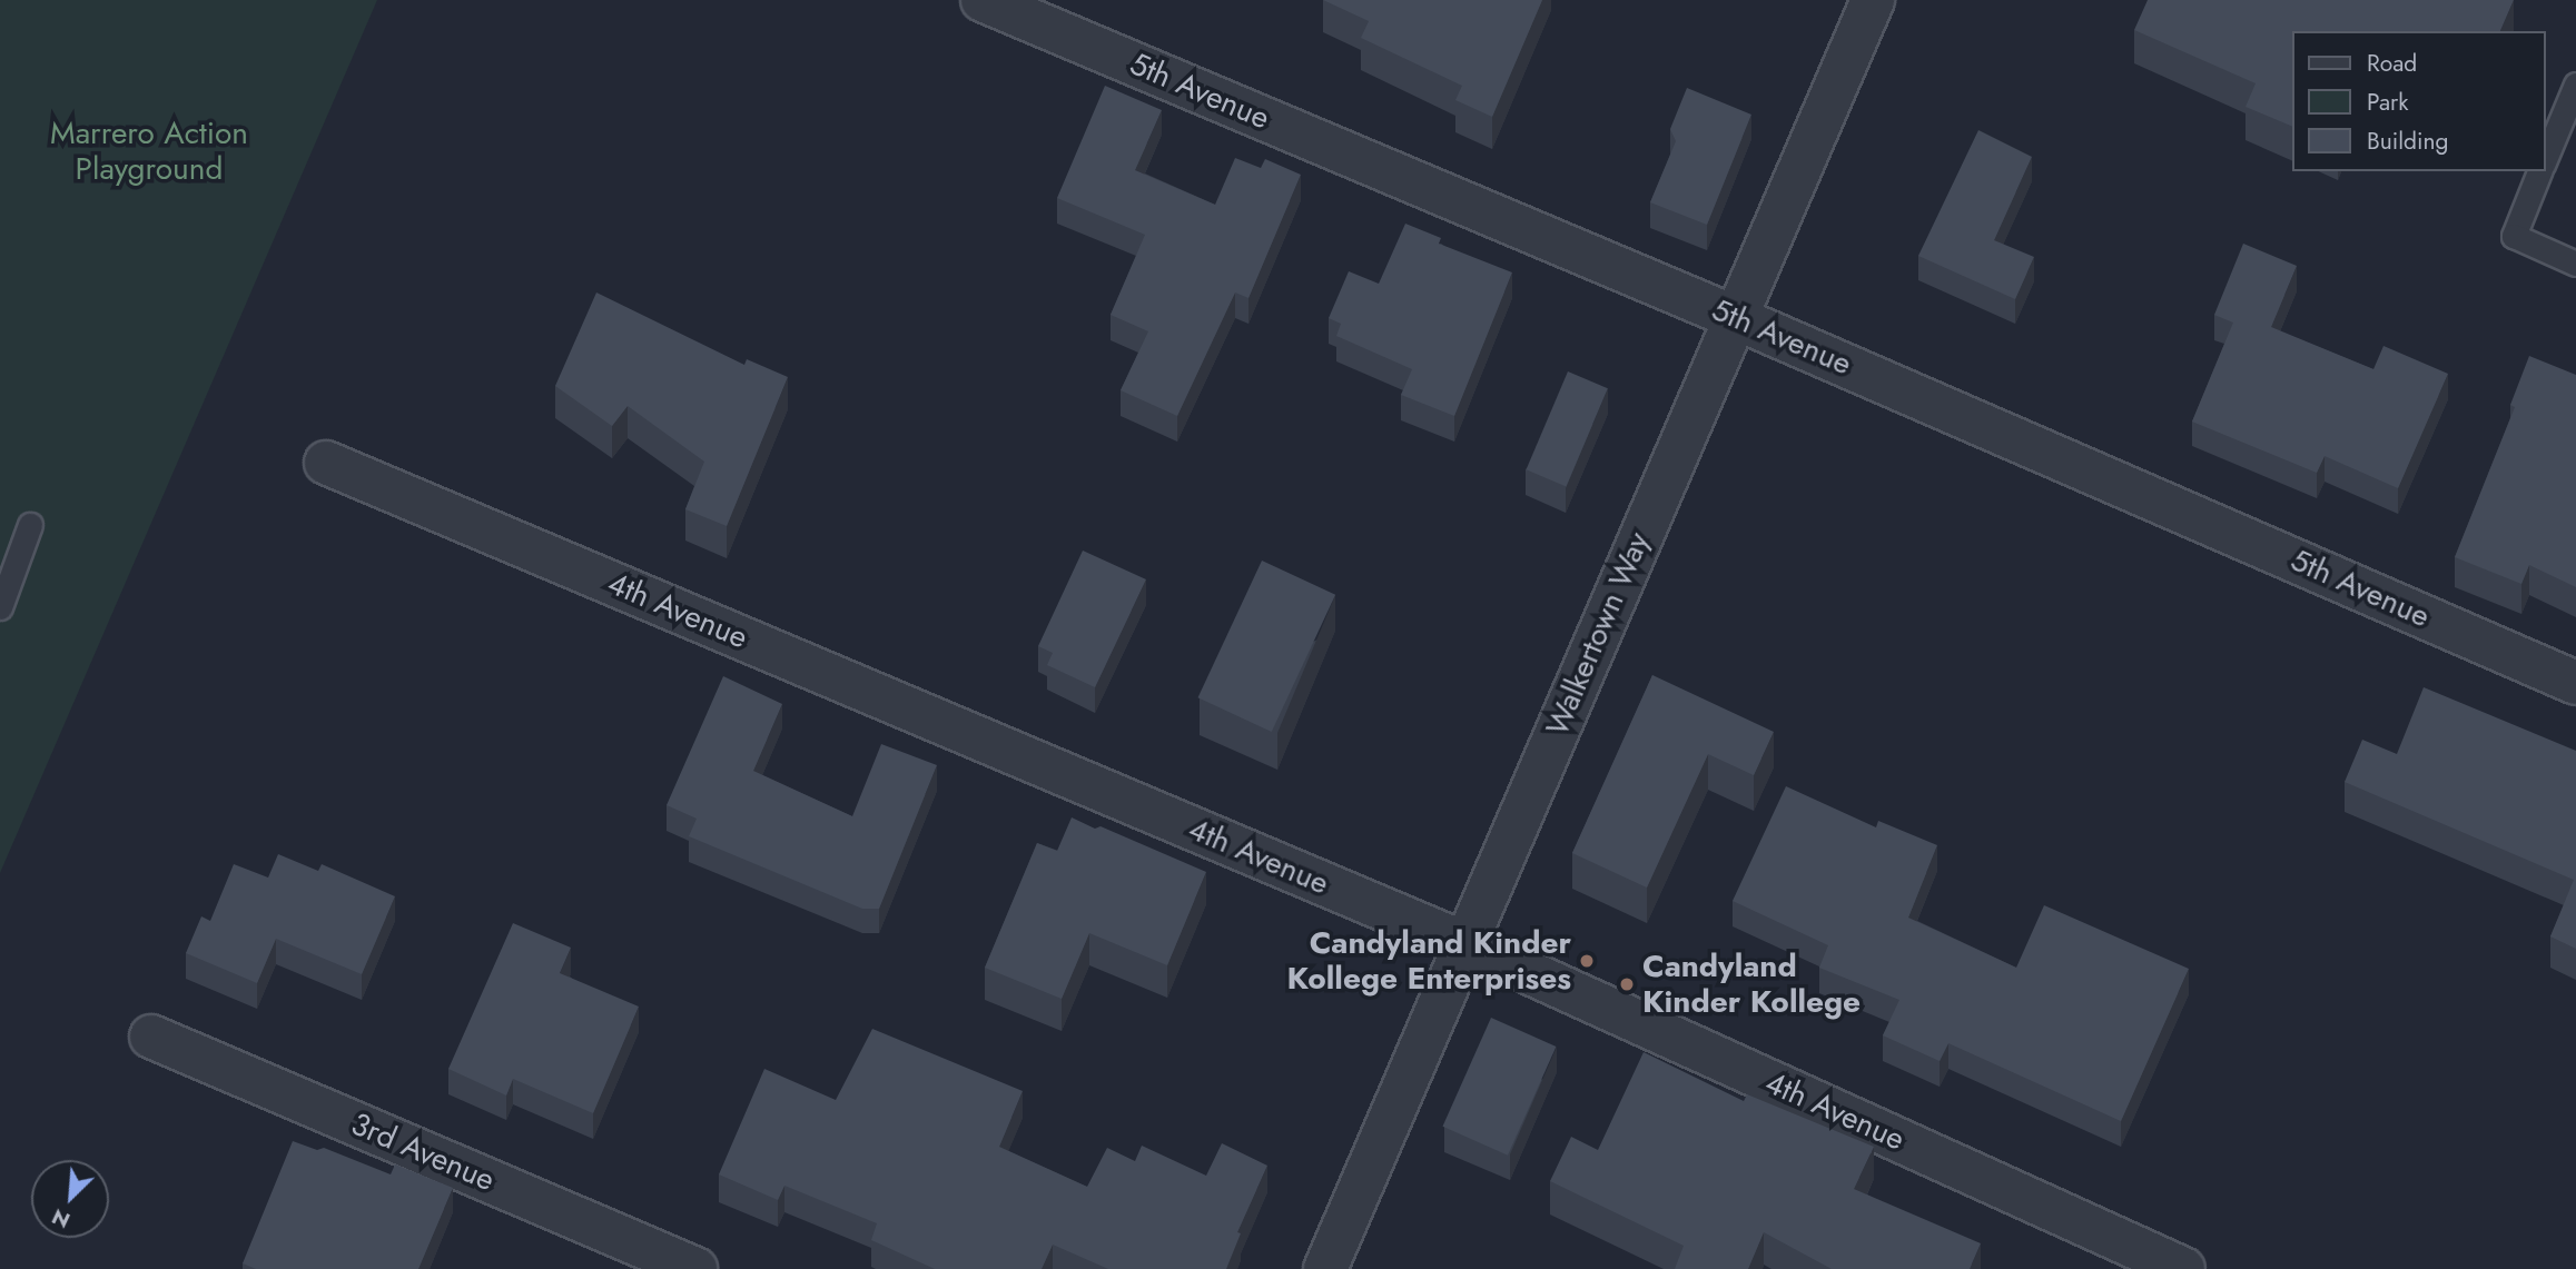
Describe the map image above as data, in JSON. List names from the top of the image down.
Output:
{
  "streets": {
    "street": [
      "5th Avenue",
      "4th Avenue",
      "Walkertown Way",
      "3rd Avenue"
    ]
  },
  "crossings": [
    ["5th Avenue", "Walkertown Way"],
    ["4th Avenue", "Walkertown Way"]
  ],
  "parks": ["Marrero Action Playground"],
  "places": ["Candyland Kinder Kollege Enterprises", "Candyland Kinder Kollege"],
  "legend": ["Road", "Park", "Building"],
  "north": "bottom left"
}
